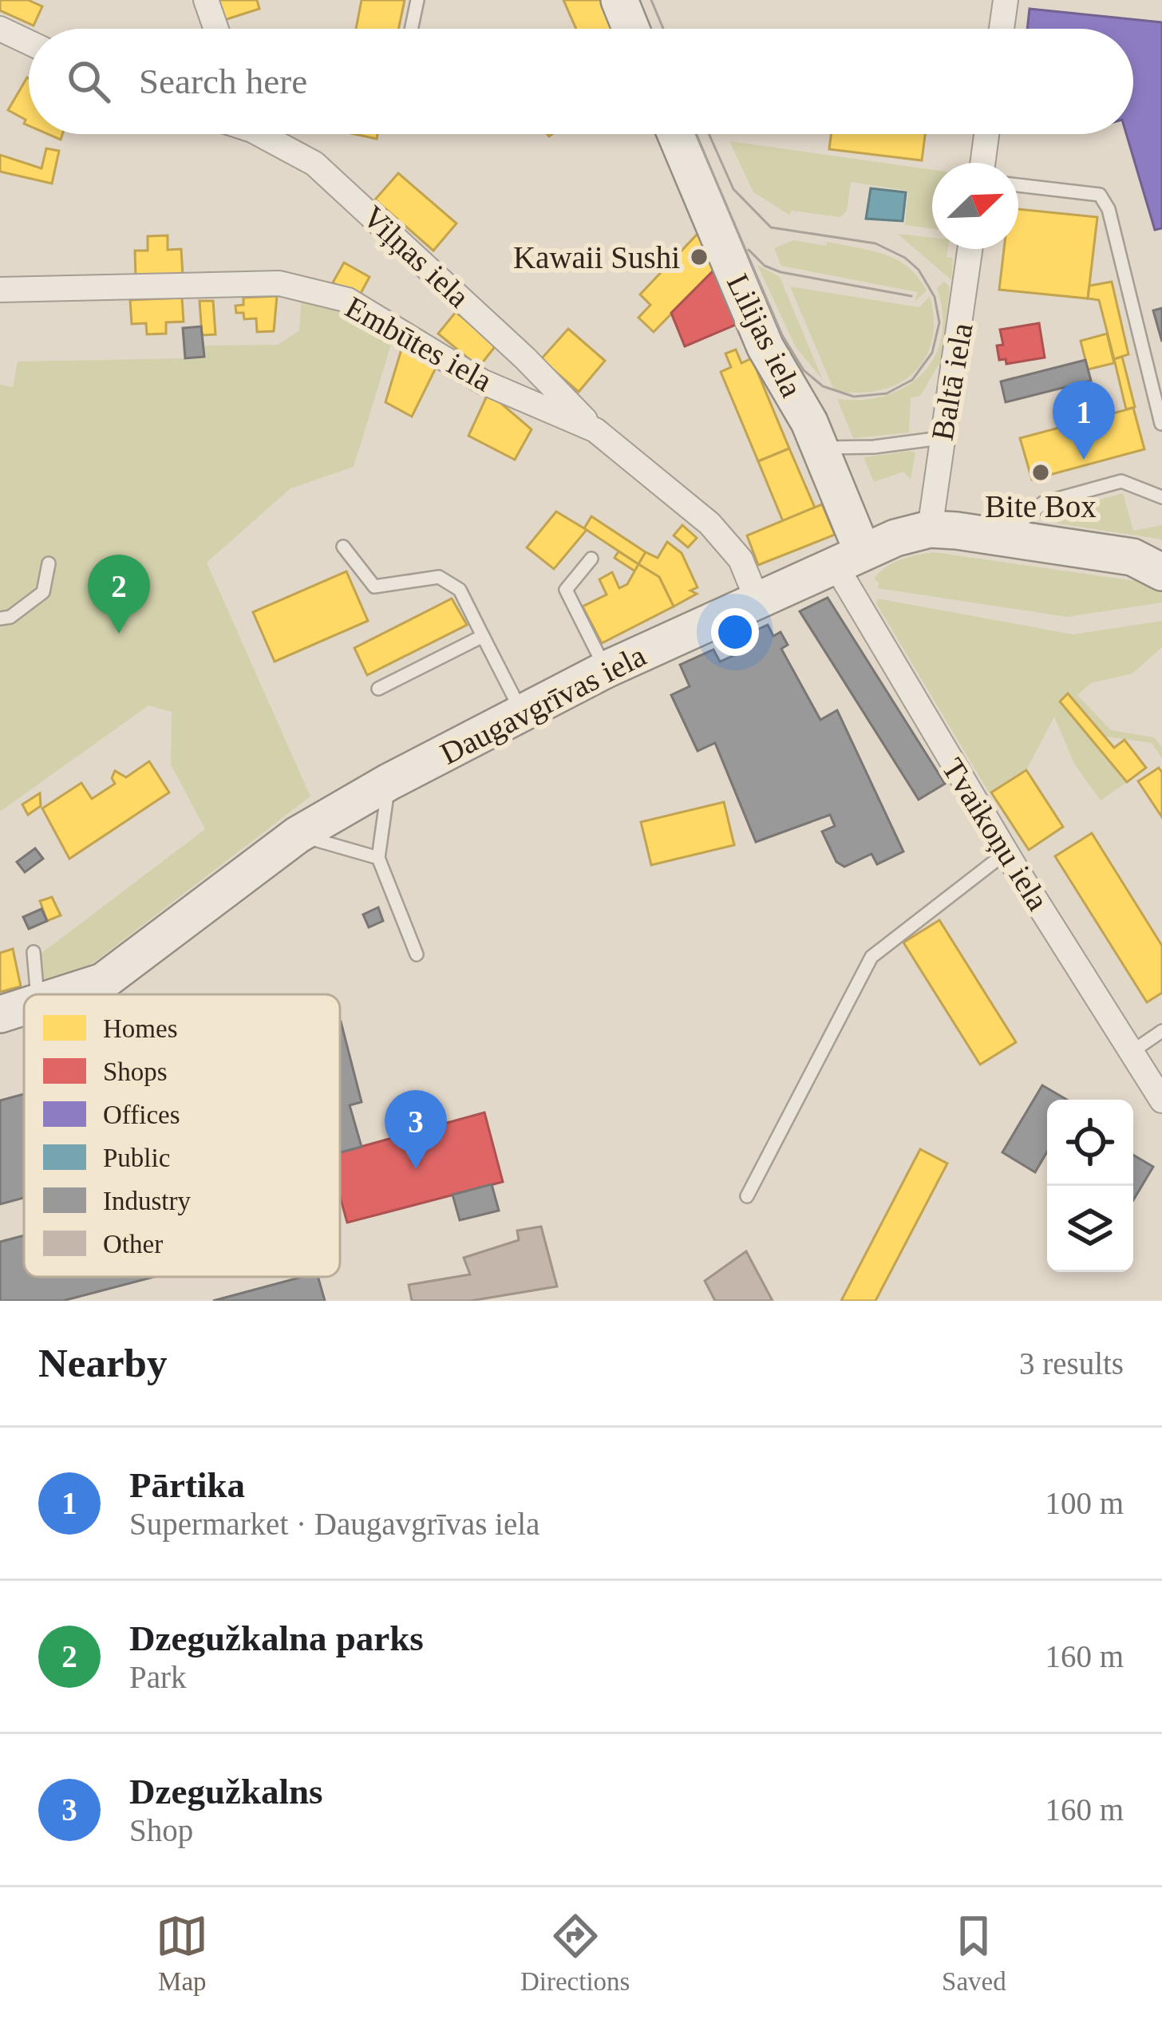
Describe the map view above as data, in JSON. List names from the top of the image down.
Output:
{
  "streets": {
    "main road": ["Lilijas iela", "Daugavgrīvas iela"],
    "street": [
      "Viļņas iela",
      "Embūtes iela",
      "Baltā iela",
      "Tvaikoņu iela"
    ]
  },
  "crossings": [
    ["Viļņas iela", "Embūtes iela"],
    ["Lilijas iela", "Daugavgrīvas iela"],
    ["Lilijas iela", "Tvaikoņu iela"],
    ["Embūtes iela", "Daugavgrīvas iela"],
    ["Baltā iela", "Daugavgrīvas iela"],
    ["Daugavgrīvas iela", "Tvaikoņu iela"]
  ],
  "places": ["Kawaii Sushi", "Bite Box"],
  "legend": [
    "Homes",
    "Shops",
    "Offices",
    "Public",
    "Industry",
    "Other"
  ],
  "north": "top right",
  "page": {
    "search": "Search here",
    "pins": ["1", "2", "3"],
    "heading": ["Nearby", "3 results"],
    "list": [
      {
        "mark": "1",
        "name": "Pārtika",
        "note": "Supermarket · Daugavgrīvas iela",
        "value": "100 m"
      },
      {
        "mark": "2",
        "name": "Dzegužkalna parks",
        "note": "Park",
        "value": "160 m"
      },
      {
        "mark": "3",
        "name": "Dzegužkalns",
        "note": "Shop",
        "value": "160 m"
      }
    ],
    "nav": ["Map", "Directions", "Saved"]
  }
}
